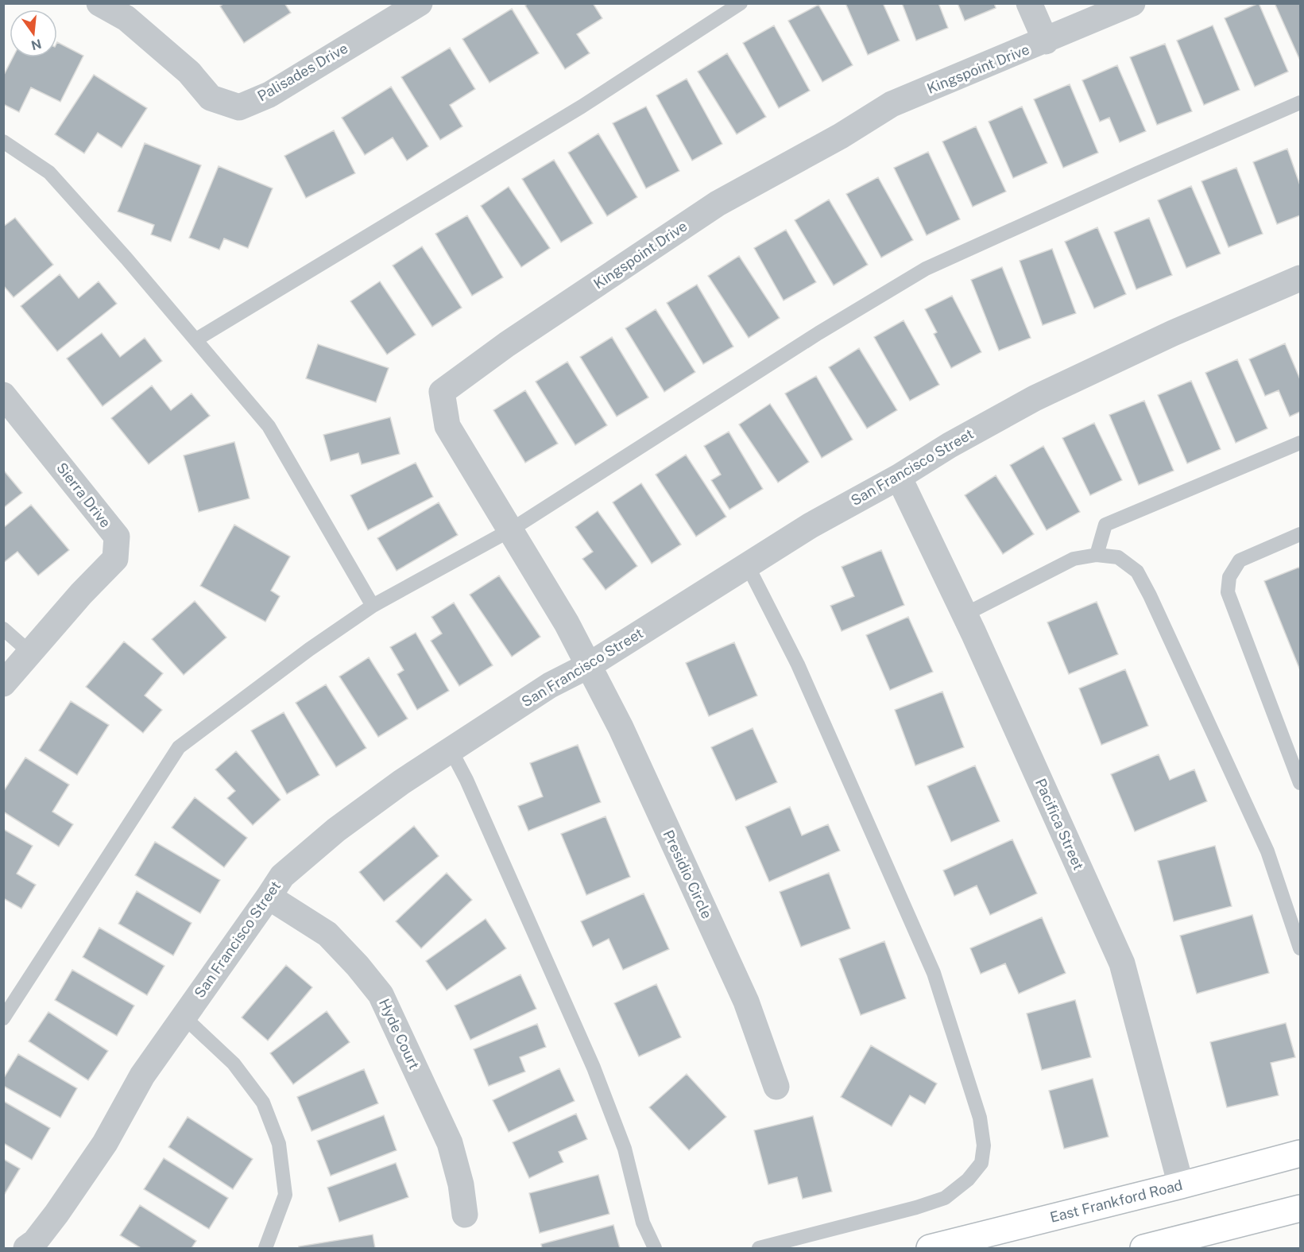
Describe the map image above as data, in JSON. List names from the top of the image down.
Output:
{
  "streets": {
    "main road": ["East Frankford Road"],
    "street": [
      "Kingspoint Drive",
      "Palisades Drive",
      "San Francisco Street",
      "Sierra Drive",
      "Pacifica Street",
      "Presidio Circle",
      "Hyde Court"
    ]
  },
  "crossings": [
    ["Kingspoint Drive", "San Francisco Street"],
    ["Kingspoint Drive", "Presidio Circle"],
    ["San Francisco Street", "Pacifica Street"],
    ["San Francisco Street", "Presidio Circle"],
    ["San Francisco Street", "Hyde Court"],
    ["Pacifica Street", "East Frankford Road"]
  ],
  "north": "bottom"
}
